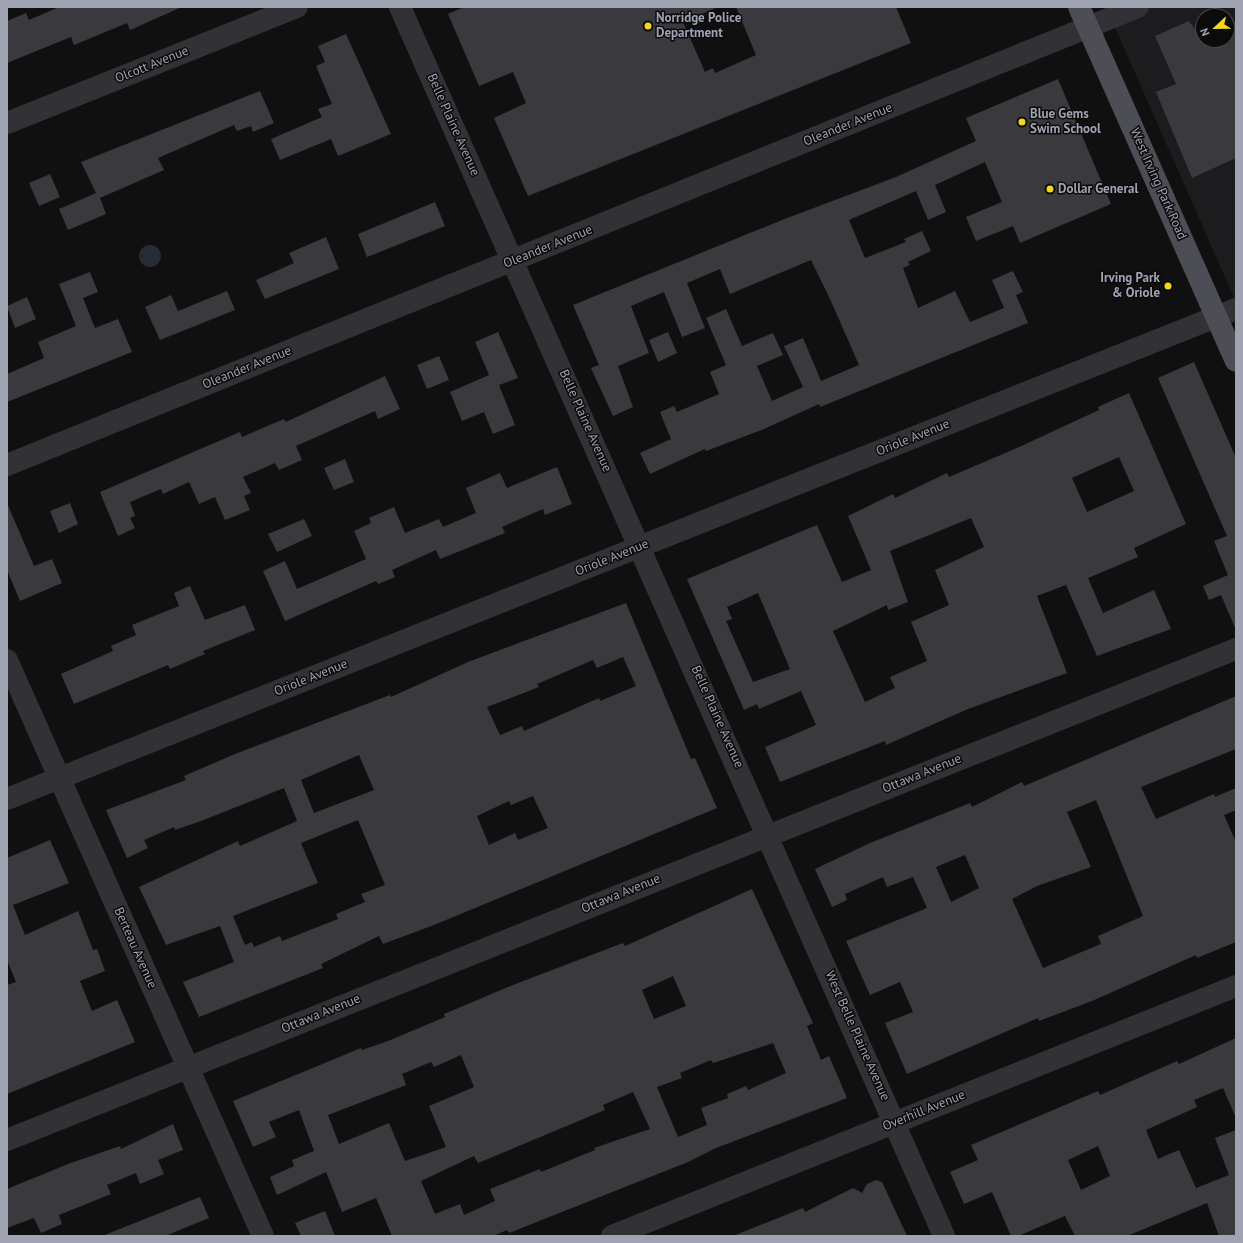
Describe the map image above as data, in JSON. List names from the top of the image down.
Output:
{
  "streets": {
    "main road": ["West Irving Park Road"],
    "street": [
      "Olcott Avenue",
      "Belle Plaine Avenue",
      "Oleander Avenue",
      "Oriole Avenue",
      "Ottawa Avenue",
      "Berteau Avenue",
      "West Belle Plaine Avenue",
      "Overhill Avenue"
    ]
  },
  "crossings": [
    ["Belle Plaine Avenue", "Oleander Avenue"],
    ["Belle Plaine Avenue", "Oriole Avenue"],
    ["Belle Plaine Avenue", "Ottawa Avenue"],
    ["Belle Plaine Avenue", "West Belle Plaine Avenue"],
    ["Oleander Avenue", "West Irving Park Road"],
    ["West Irving Park Road", "Oriole Avenue"],
    ["Oriole Avenue", "Berteau Avenue"],
    ["Ottawa Avenue", "Berteau Avenue"],
    ["Ottawa Avenue", "West Belle Plaine Avenue"],
    ["West Belle Plaine Avenue", "Overhill Avenue"]
  ],
  "places": [
    "Norridge Police Department",
    "Blue Gems Swim School",
    "Dollar General",
    "Irving Park & Oriole"
  ],
  "north": "left"
}
